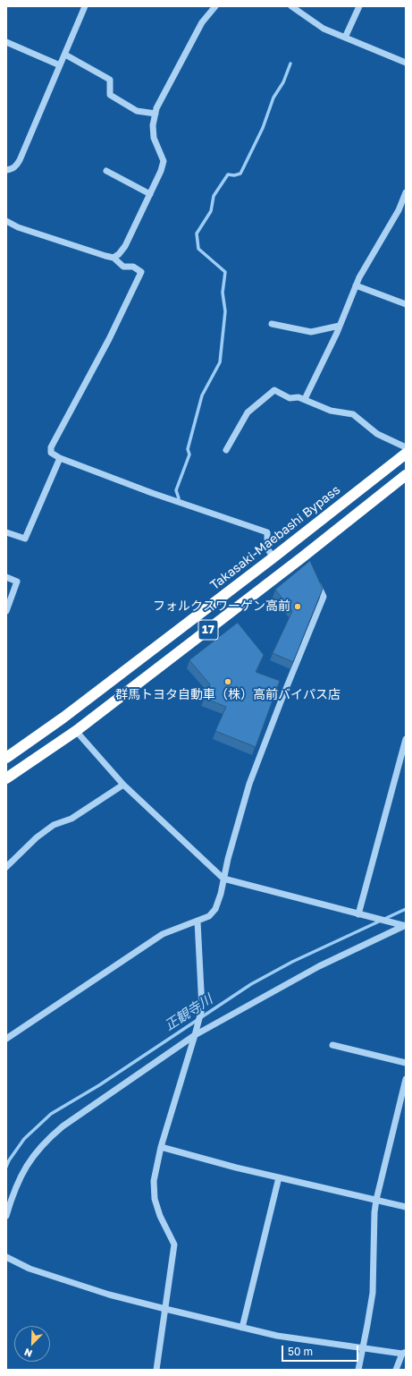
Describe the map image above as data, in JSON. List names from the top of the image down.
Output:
{
  "streets": {
    "highway": ["Takasaki-Maebashi Bypass", "17"]
  },
  "water": ["正観寺川"],
  "places": ["フォルクスワーゲン高前", "群馬トヨタ自動車（株）高前バイパス店"],
  "scale_bar": "50 m",
  "north": "bottom left"
}
